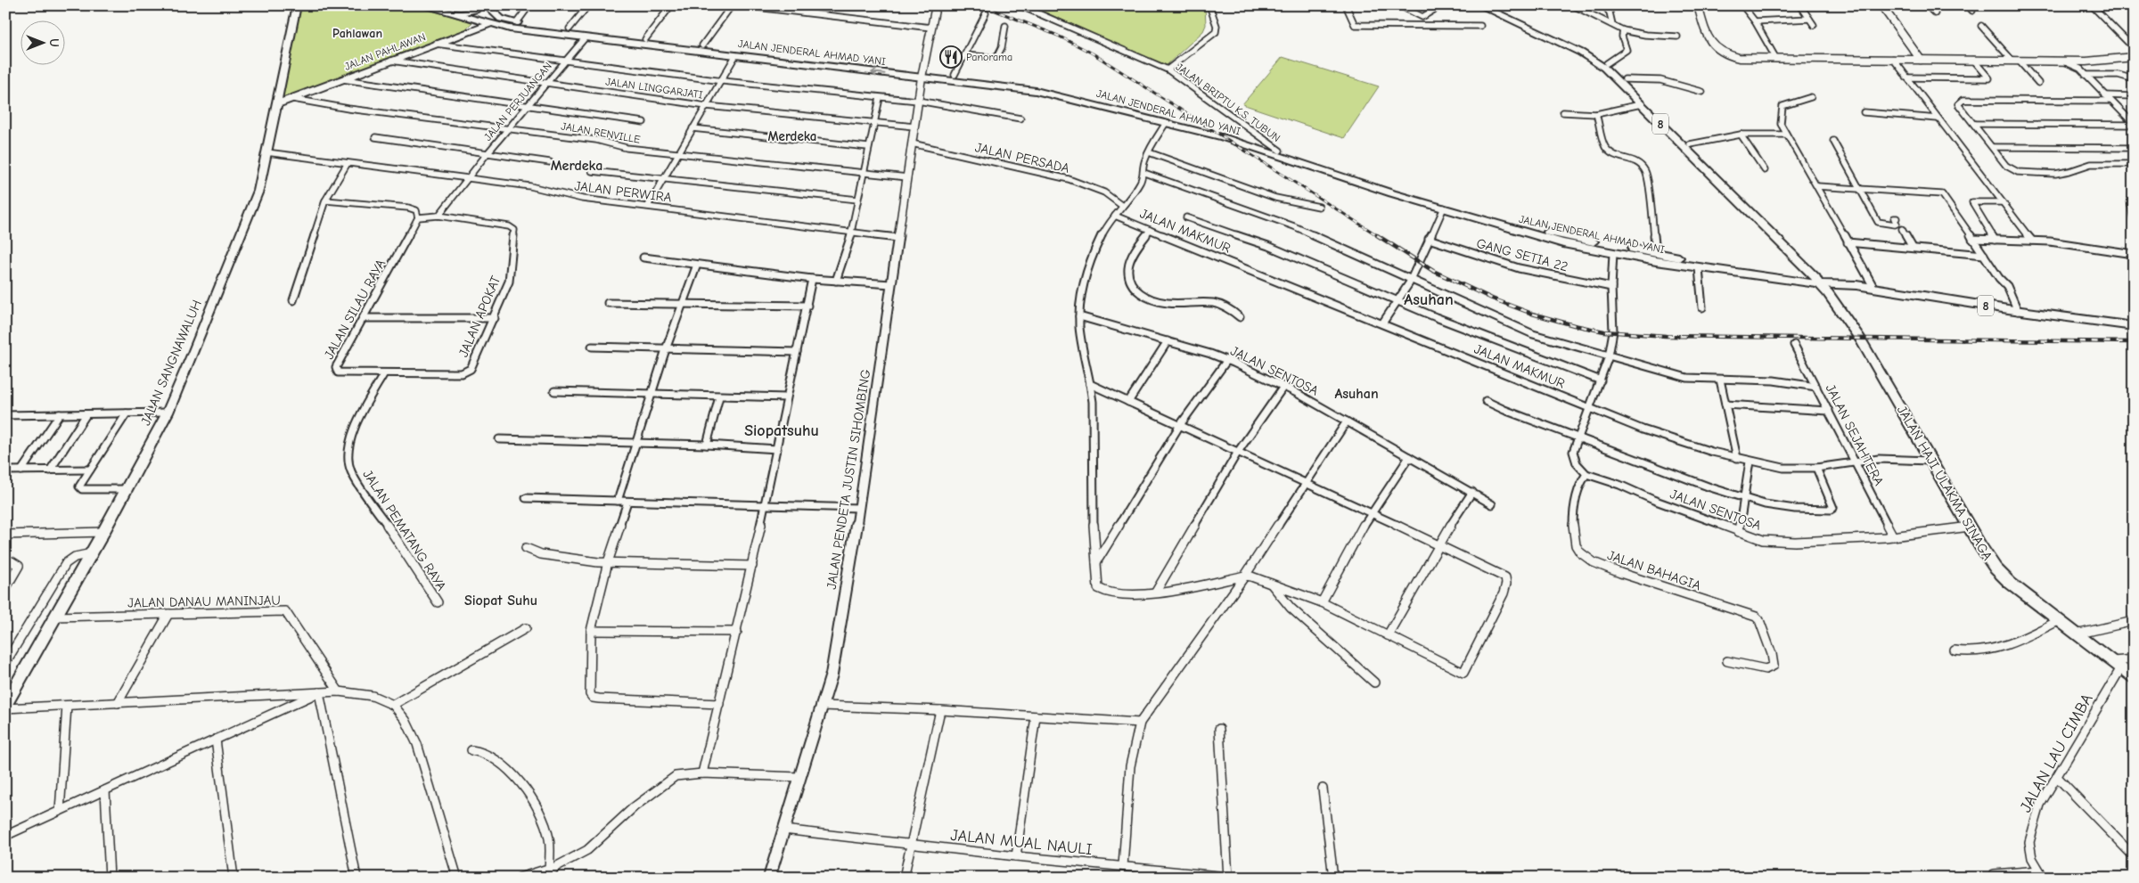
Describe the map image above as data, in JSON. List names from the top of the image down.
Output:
{
  "streets": {
    "main road": [
      "JALAN PAHLAWAN",
      "JALAN JENDERAL AHMAD YANI",
      "8",
      "JALAN SANGNAWALUH",
      "JALAN HAJI ULAKMA SINAGA"
    ],
    "street": [
      "JALAN LINGGARJATI",
      "JALAN PERJUANGAN",
      "JALAN BRIPTU K.S. TUBUN",
      "JALAN RENVILLE",
      "JALAN PERSADA",
      "JALAN PERWIRA",
      "JALAN MAKMUR",
      "GANG SETIA 22",
      "JALAN SILAU RAYA",
      "JALAN APOKAT",
      "JALAN SENTOSA",
      "JALAN SEJAHTERA",
      "JALAN PENDETA JUSTIN SIHOMBING",
      "JALAN PEMATANG RAYA",
      "JALAN BAHAGIA",
      "JALAN DANAU MANINJAU",
      "JALAN LAU CIMBA",
      "JALAN MUAL NAULI"
    ]
  },
  "crossings": [
    ["JALAN PAHLAWAN", "JALAN JENDERAL AHMAD YANI"],
    ["JALAN PAHLAWAN", "JALAN LINGGARJATI"],
    ["JALAN PAHLAWAN", "JALAN RENVILLE"],
    ["JALAN PAHLAWAN", "JALAN SANGNAWALUH"],
    ["JALAN JENDERAL AHMAD YANI", "JALAN PERJUANGAN"],
    ["JALAN JENDERAL AHMAD YANI", "JALAN BRIPTU K.S. TUBUN"],
    ["JALAN JENDERAL AHMAD YANI", "8"],
    ["JALAN JENDERAL AHMAD YANI", "JALAN PENDETA JUSTIN SIHOMBING"],
    ["JALAN JENDERAL AHMAD YANI", "JALAN HAJI ULAKMA SINAGA"],
    ["JALAN LINGGARJATI", "JALAN PERJUANGAN"],
    ["JALAN LINGGARJATI", "JALAN PENDETA JUSTIN SIHOMBING"],
    ["JALAN PERJUANGAN", "JALAN RENVILLE"],
    ["JALAN PERJUANGAN", "JALAN PERWIRA"],
    ["JALAN PERJUANGAN", "JALAN APOKAT"],
    ["8", "JALAN HAJI ULAKMA SINAGA"],
    ["JALAN RENVILLE", "JALAN PENDETA JUSTIN SIHOMBING"],
    ["JALAN PERSADA", "JALAN PENDETA JUSTIN SIHOMBING"],
    ["JALAN PERWIRA", "JALAN SANGNAWALUH"],
    ["JALAN PERWIRA", "JALAN PENDETA JUSTIN SIHOMBING"],
    ["JALAN MAKMUR", "JALAN SEJAHTERA"],
    ["JALAN MAKMUR", "JALAN HAJI ULAKMA SINAGA"],
    ["JALAN SILAU RAYA", "JALAN APOKAT"],
    ["JALAN SILAU RAYA", "JALAN PEMATANG RAYA"],
    ["JALAN SANGNAWALUH", "JALAN DANAU MANINJAU"],
    ["JALAN SENTOSA", "JALAN SEJAHTERA"],
    ["JALAN SENTOSA", "JALAN HAJI ULAKMA SINAGA"],
    ["JALAN SENTOSA", "JALAN BAHAGIA"],
    ["JALAN PENDETA JUSTIN SIHOMBING", "JALAN MUAL NAULI"],
    ["JALAN HAJI ULAKMA SINAGA", "JALAN LAU CIMBA"]
  ],
  "districts": [
    "Pahlawan",
    "Merdeka",
    "Merdeka",
    "Asuhan",
    "Asuhan",
    "Siopatsuhu",
    "Siopat Suhu"
  ],
  "places": {
    "restaurant": ["Panorama"]
  },
  "north": "right"
}
